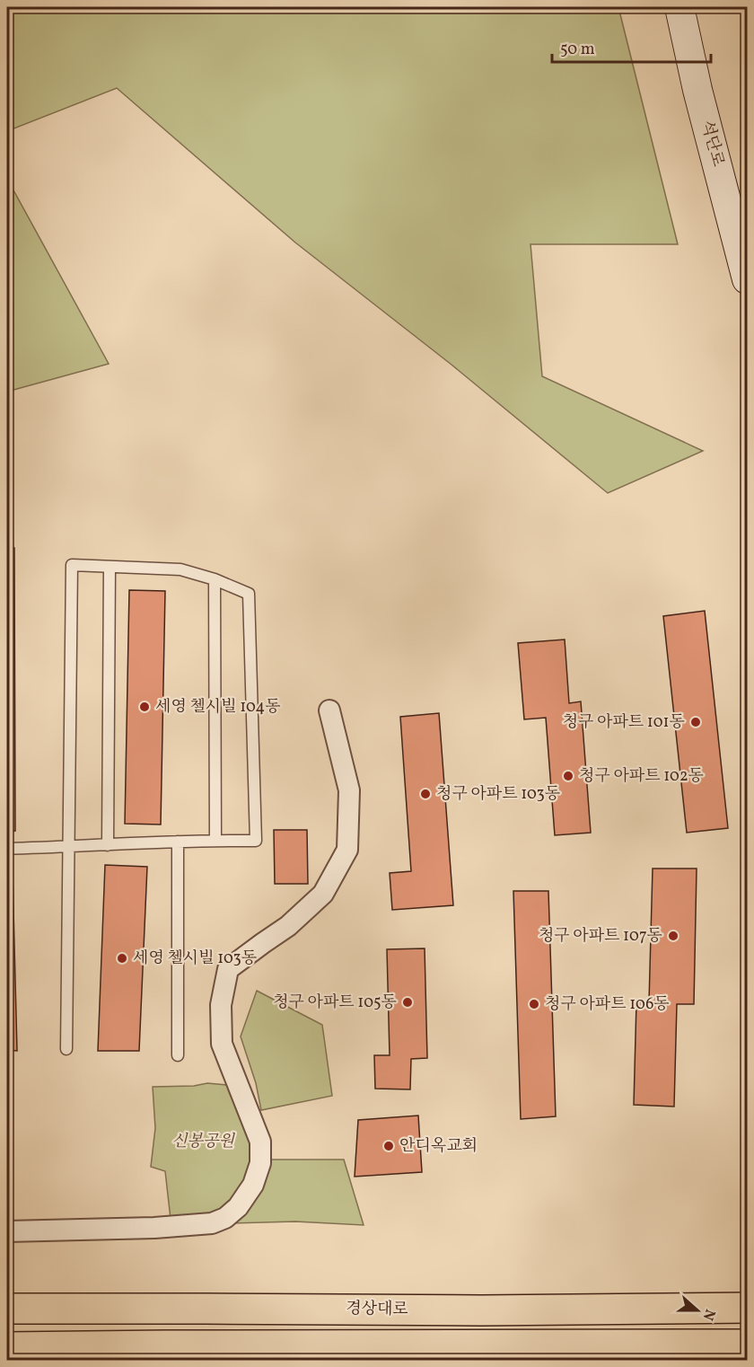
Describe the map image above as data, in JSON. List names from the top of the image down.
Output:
{
  "streets": {
    "main road": ["석단로", "경상대로"]
  },
  "parks": ["신봉공원"],
  "places": [
    "세영 첼시빌 104동",
    "청구 아파트 101동",
    "청구 아파트 102동",
    "청구 아파트 103동",
    "청구 아파트 107동",
    "세영 첼시빌 103동",
    "청구 아파트 105동",
    "청구 아파트 106동",
    "안디옥교회"
  ],
  "scale_bar": "50 m",
  "north": "right"
}
